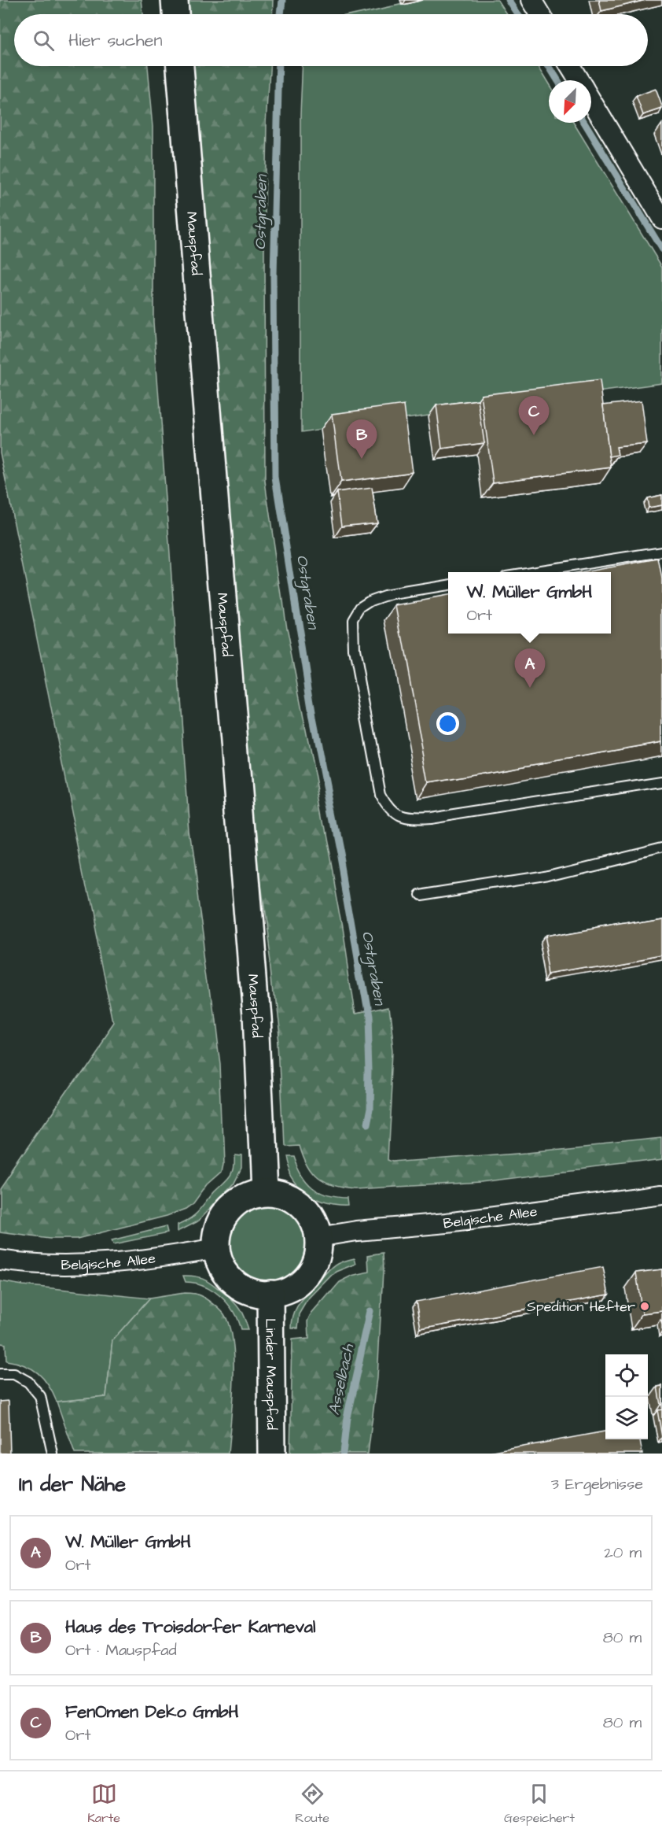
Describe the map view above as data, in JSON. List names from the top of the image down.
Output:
{
  "streets": {
    "street": ["Mauspfad", "Belgische Allee", "Linder Mauspfad"]
  },
  "crossings": [
    ["Mauspfad", "Belgische Allee"],
    ["Mauspfad", "Linder Mauspfad"],
    ["Belgische Allee", "Linder Mauspfad"]
  ],
  "water": ["Ostgraben", "Asselbach"],
  "places": ["Spedition Hefter"],
  "north": "bottom left",
  "page": {
    "search": "Hier suchen",
    "pins": ["C", "B", "A"],
    "popup": ["W. Müller GmbH", "Ort"],
    "heading": ["In der Nähe", "3 Ergebnisse"],
    "list": [
      {
        "mark": "A",
        "name": "W. Müller GmbH",
        "note": "Ort",
        "value": "20 m"
      },
      {
        "mark": "B",
        "name": "Haus des Troisdorfer Karneval",
        "note": "Ort · Mauspfad",
        "value": "80 m"
      },
      {
        "mark": "C",
        "name": "FenOmen Deko GmbH",
        "note": "Ort",
        "value": "80 m"
      }
    ],
    "nav": ["Karte", "Route", "Gespeichert"]
  }
}
